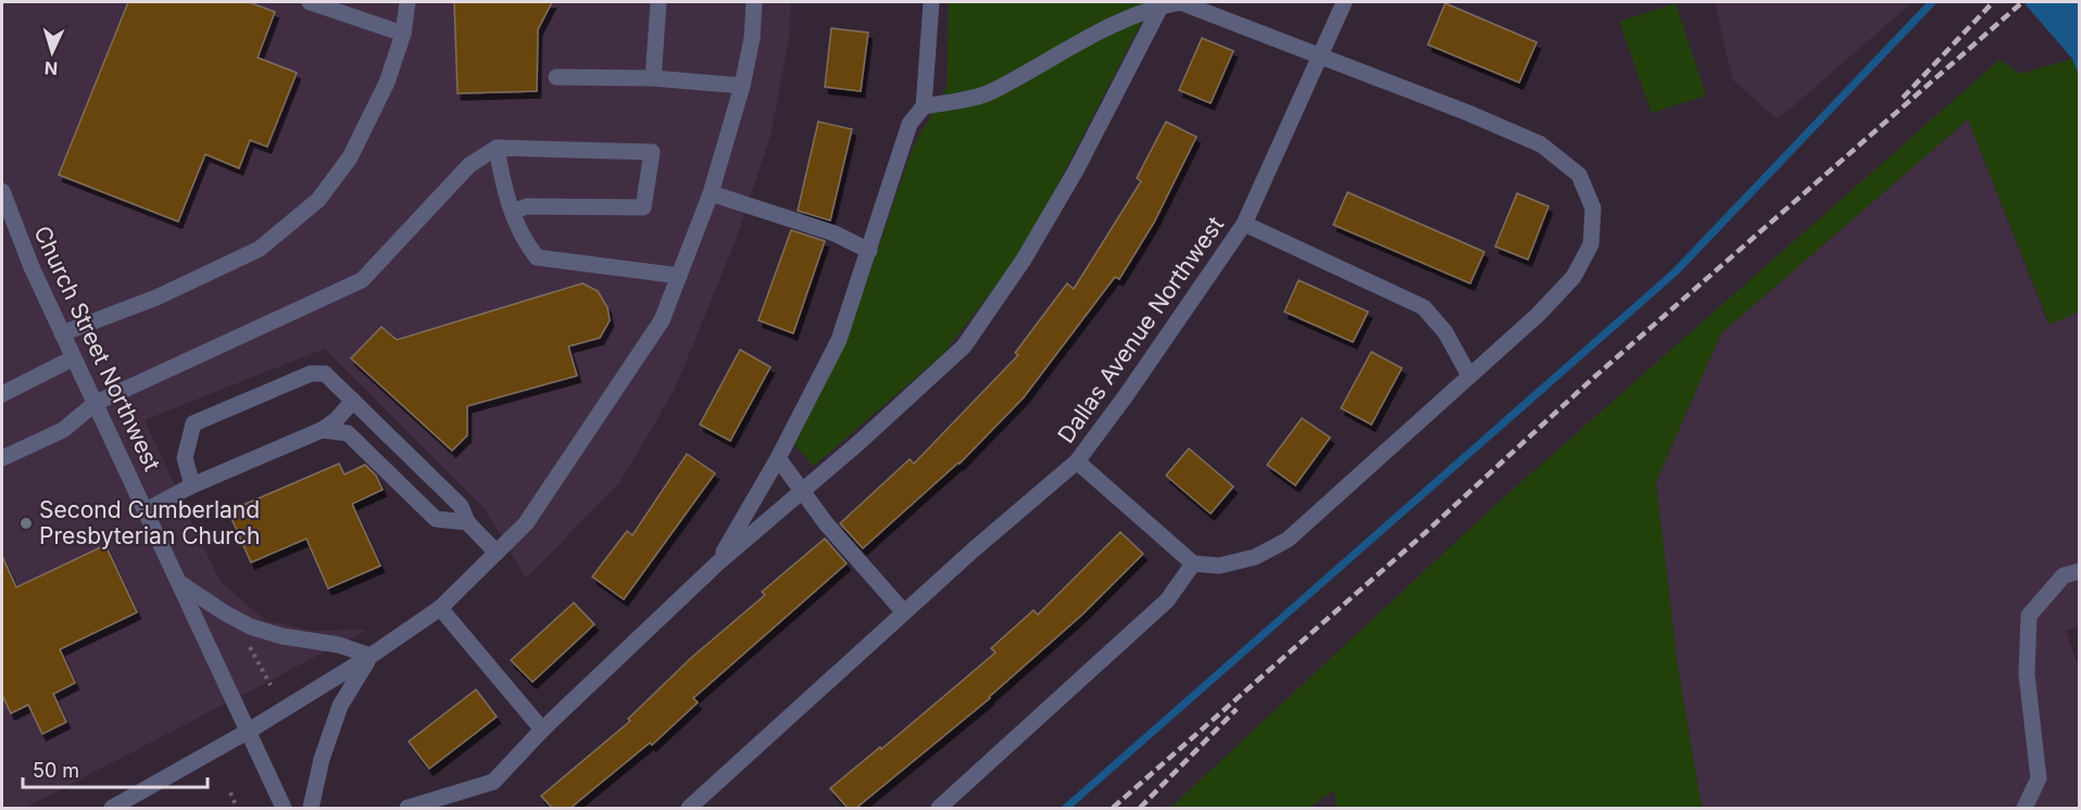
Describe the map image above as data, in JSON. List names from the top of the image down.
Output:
{
  "streets": {
    "street": ["Dallas Avenue Northwest", "Church Street Northwest"]
  },
  "places": ["Second Cumberland Presbyterian Church"],
  "scale_bar": "50 m",
  "north": "bottom"
}
